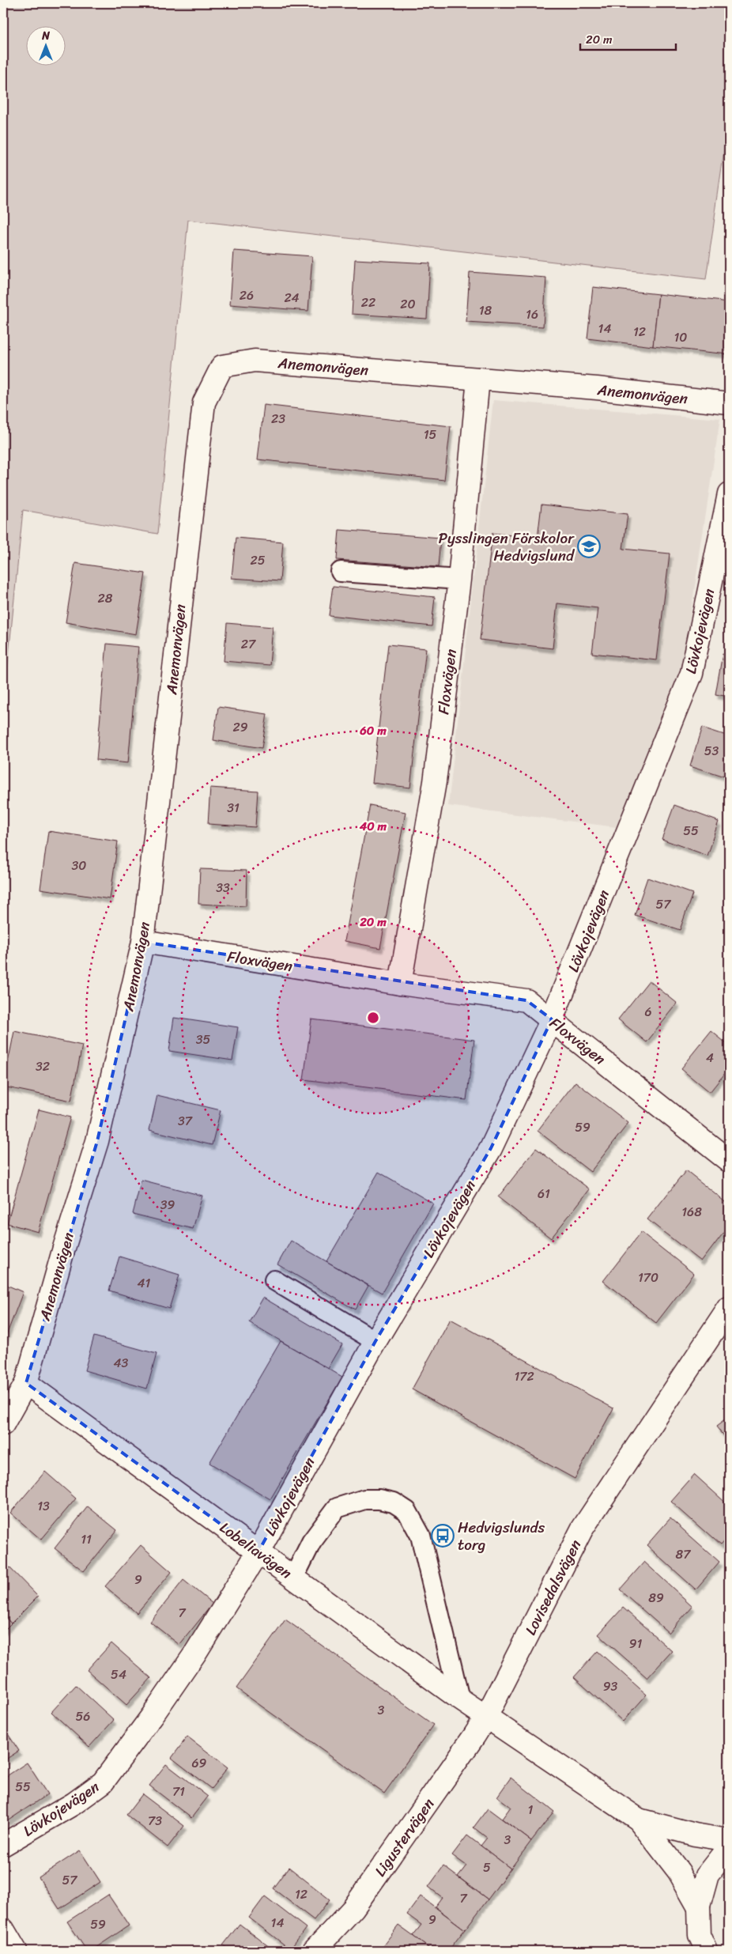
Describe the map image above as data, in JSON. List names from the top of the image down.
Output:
{
  "streets": {
    "street": [
      "Anemonvägen",
      "Lövkojevägen",
      "Floxvägen",
      "Lobeliavägen",
      "Lovisedalsvägen",
      "Ligustervägen"
    ]
  },
  "crossings": [
    ["Anemonvägen", "Floxvägen"],
    ["Anemonvägen", "Lobeliavägen"],
    ["Lövkojevägen", "Floxvägen"],
    ["Lövkojevägen", "Lobeliavägen"],
    ["Lobeliavägen", "Lovisedalsvägen"],
    ["Lobeliavägen", "Ligustervägen"],
    ["Lovisedalsvägen", "Ligustervägen"]
  ],
  "places": {
    "school or university": ["Pysslingen Förskolor Hedvigslund"],
    "bus stop": ["Hedvigslunds torg"]
  },
  "house_numbers": [
    "26",
    "24",
    "22",
    "20",
    "18",
    "16",
    "14",
    "12",
    "10",
    "23",
    "15",
    "25",
    "28",
    "27",
    "29",
    "53",
    "31",
    "55",
    "30",
    "33",
    "57",
    "6",
    "35",
    "4",
    "32",
    "37",
    "59",
    "61",
    "39",
    "168",
    "170",
    "41",
    "43",
    "172",
    "13",
    "11",
    "87",
    "9",
    "89",
    "7",
    "91",
    "54",
    "93",
    "3",
    "56",
    "69",
    "55",
    "71",
    "1",
    "73",
    "3",
    "5",
    "57",
    "12",
    "7",
    "9",
    "14",
    "59"
  ],
  "scale_bar": "20 m",
  "north": "top",
  "rings": ["60 m", "40 m", "20 m"]
}
